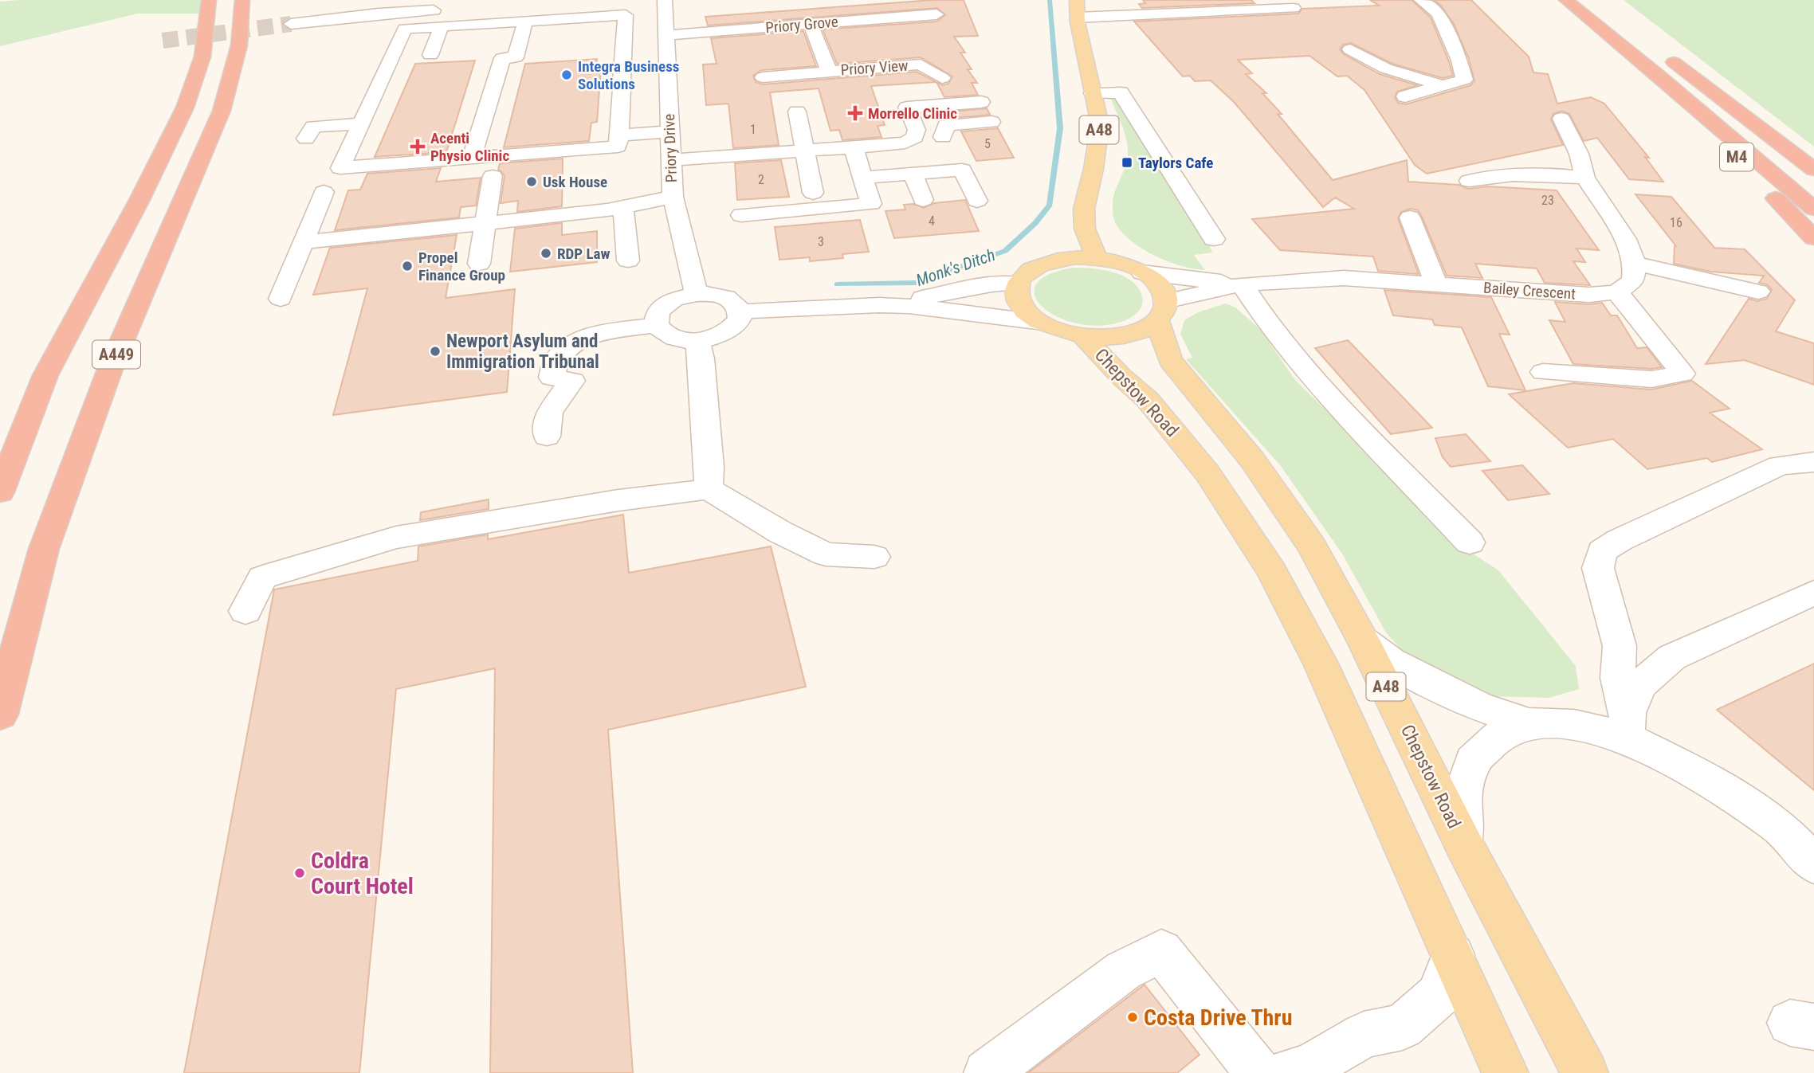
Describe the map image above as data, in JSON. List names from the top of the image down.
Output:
{
  "streets": {
    "highway": ["M4", "A449"],
    "main road": ["A48", "Chepstow Road"],
    "street": [
      "Priory Grove",
      "Priory View",
      "Priory Drive",
      "Bailey Crescent"
    ]
  },
  "crossings": [
    ["Priory Grove", "Priory View"],
    ["Priory Grove", "Priory Drive"],
    ["Bailey Crescent", "Chepstow Road"]
  ],
  "water": ["Monk's Ditch"],
  "places": {
    "other": [
      "Integra Business Solutions",
      "Usk House",
      "RDP Law",
      "Propel Finance Group",
      "Newport Asylum and Immigration Tribunal",
      "Coldra Court Hotel",
      "Costa Drive Thru"
    ],
    "health": ["Morrello Clinic", "Acenti Physio Clinic"],
    "transit": ["Taylors Cafe"]
  },
  "house_numbers": [
    "1",
    "5",
    "2",
    "23",
    "4",
    "16",
    "3"
  ]
}
